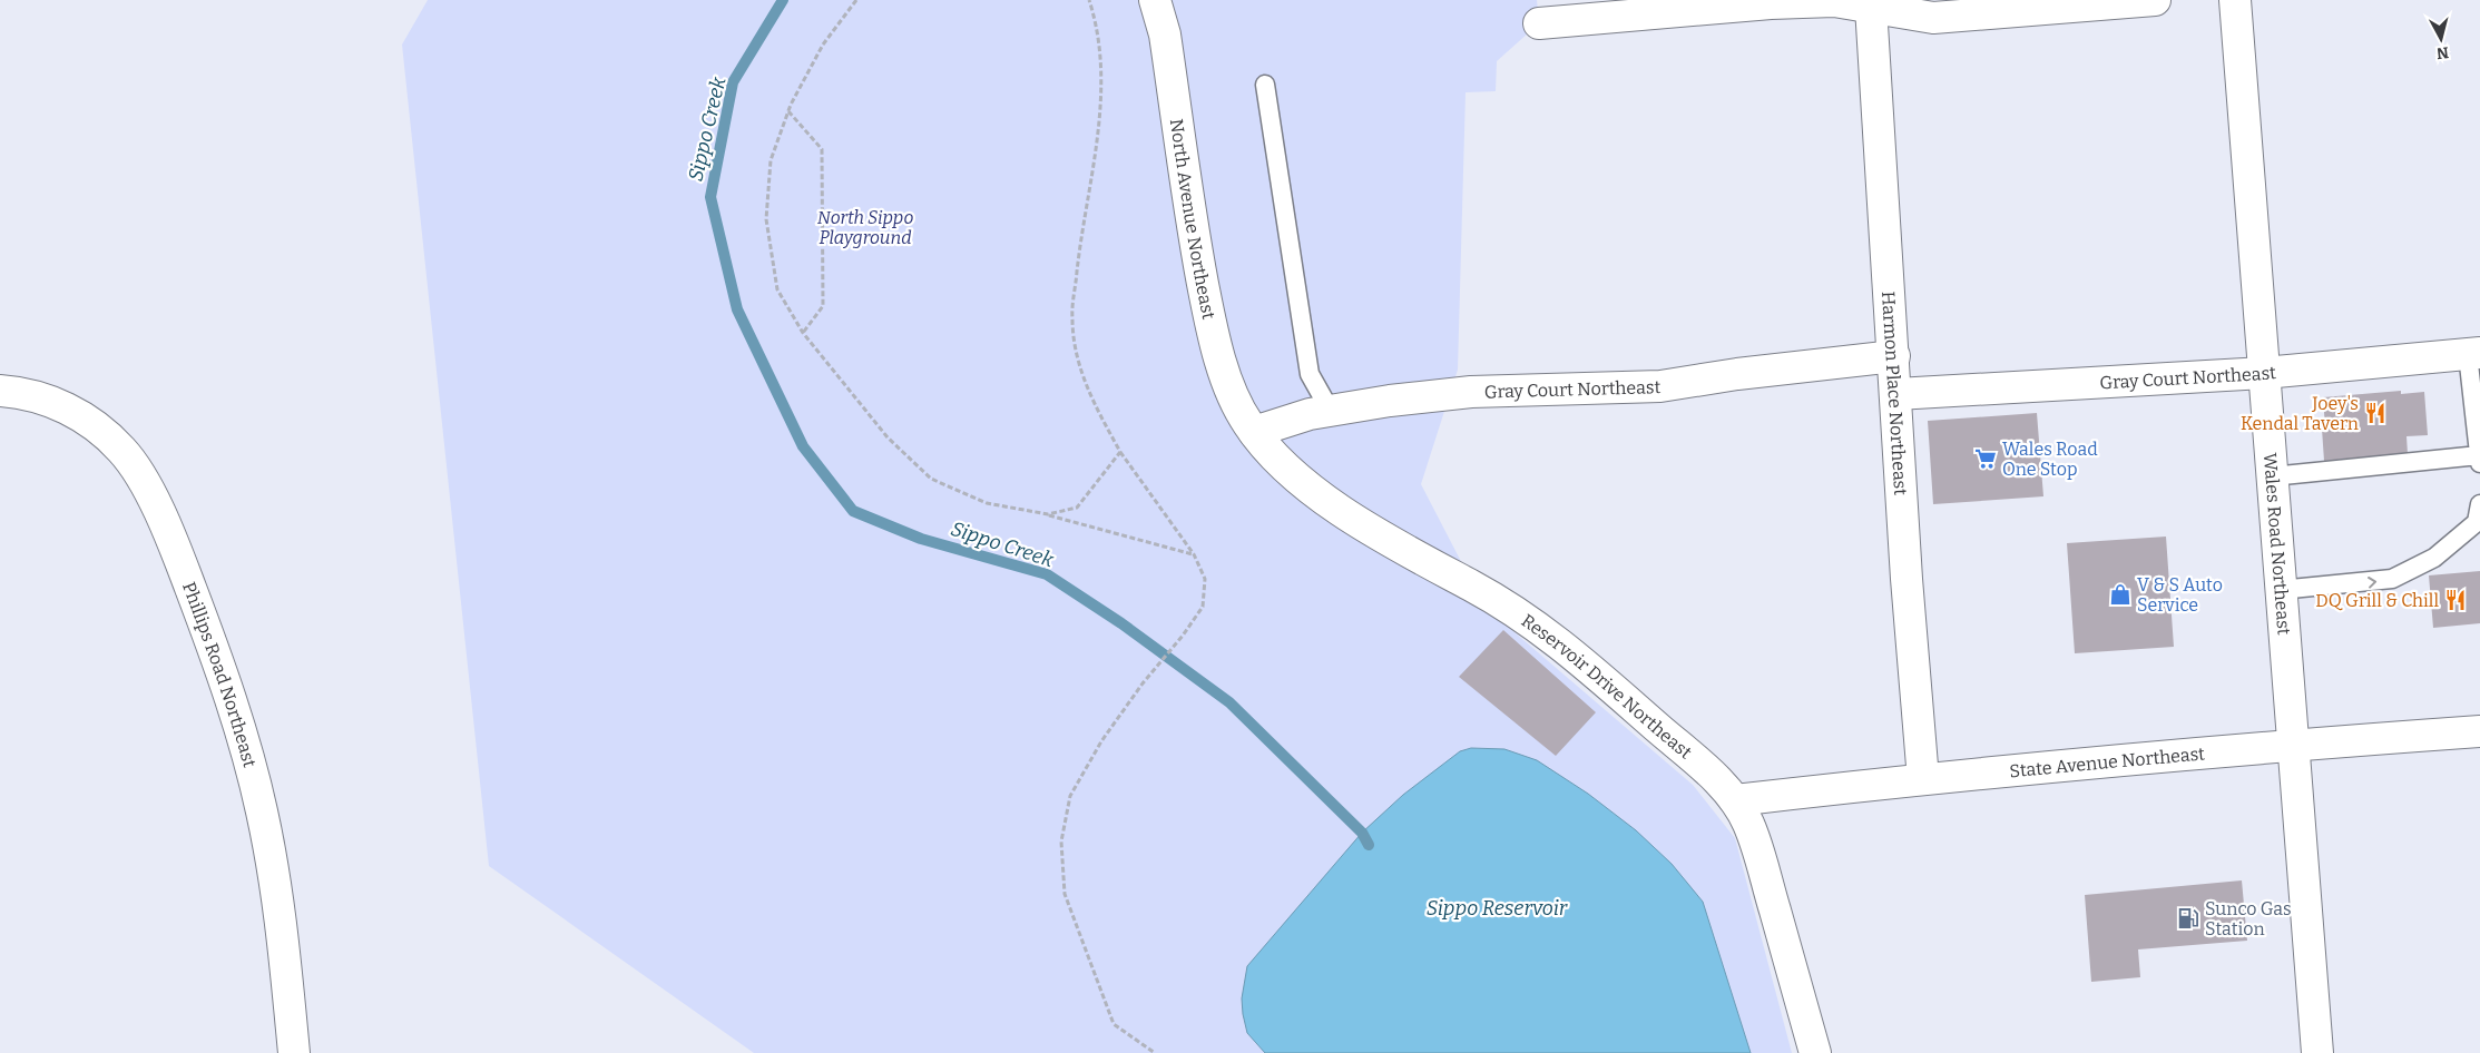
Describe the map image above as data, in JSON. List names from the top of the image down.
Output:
{
  "streets": {
    "street": [
      "North Avenue Northeast",
      "Gray Court Northeast",
      "Harmon Place Northeast",
      "Wales Road Northeast",
      "Phillips Road Northeast",
      "Reservoir Drive Northeast",
      "State Avenue Northeast"
    ]
  },
  "crossings": [
    ["North Avenue Northeast", "Gray Court Northeast"],
    ["North Avenue Northeast", "Reservoir Drive Northeast"],
    ["Gray Court Northeast", "Harmon Place Northeast"],
    ["Gray Court Northeast", "Wales Road Northeast"],
    ["Gray Court Northeast", "Reservoir Drive Northeast"],
    ["Harmon Place Northeast", "State Avenue Northeast"],
    ["Wales Road Northeast", "State Avenue Northeast"],
    ["Reservoir Drive Northeast", "State Avenue Northeast"]
  ],
  "water": ["Sippo Creek", "Sippo Reservoir"],
  "parks": ["North Sippo Playground"],
  "places": {
    "restaurant": ["Joey's Kendal Tavern", "DQ Grill & Chill"],
    "supermarket": ["Wales Road One Stop"],
    "shop": ["V & S Auto Service"],
    "fuel station": ["Sunco Gas Station"]
  },
  "north": "bottom"
}
